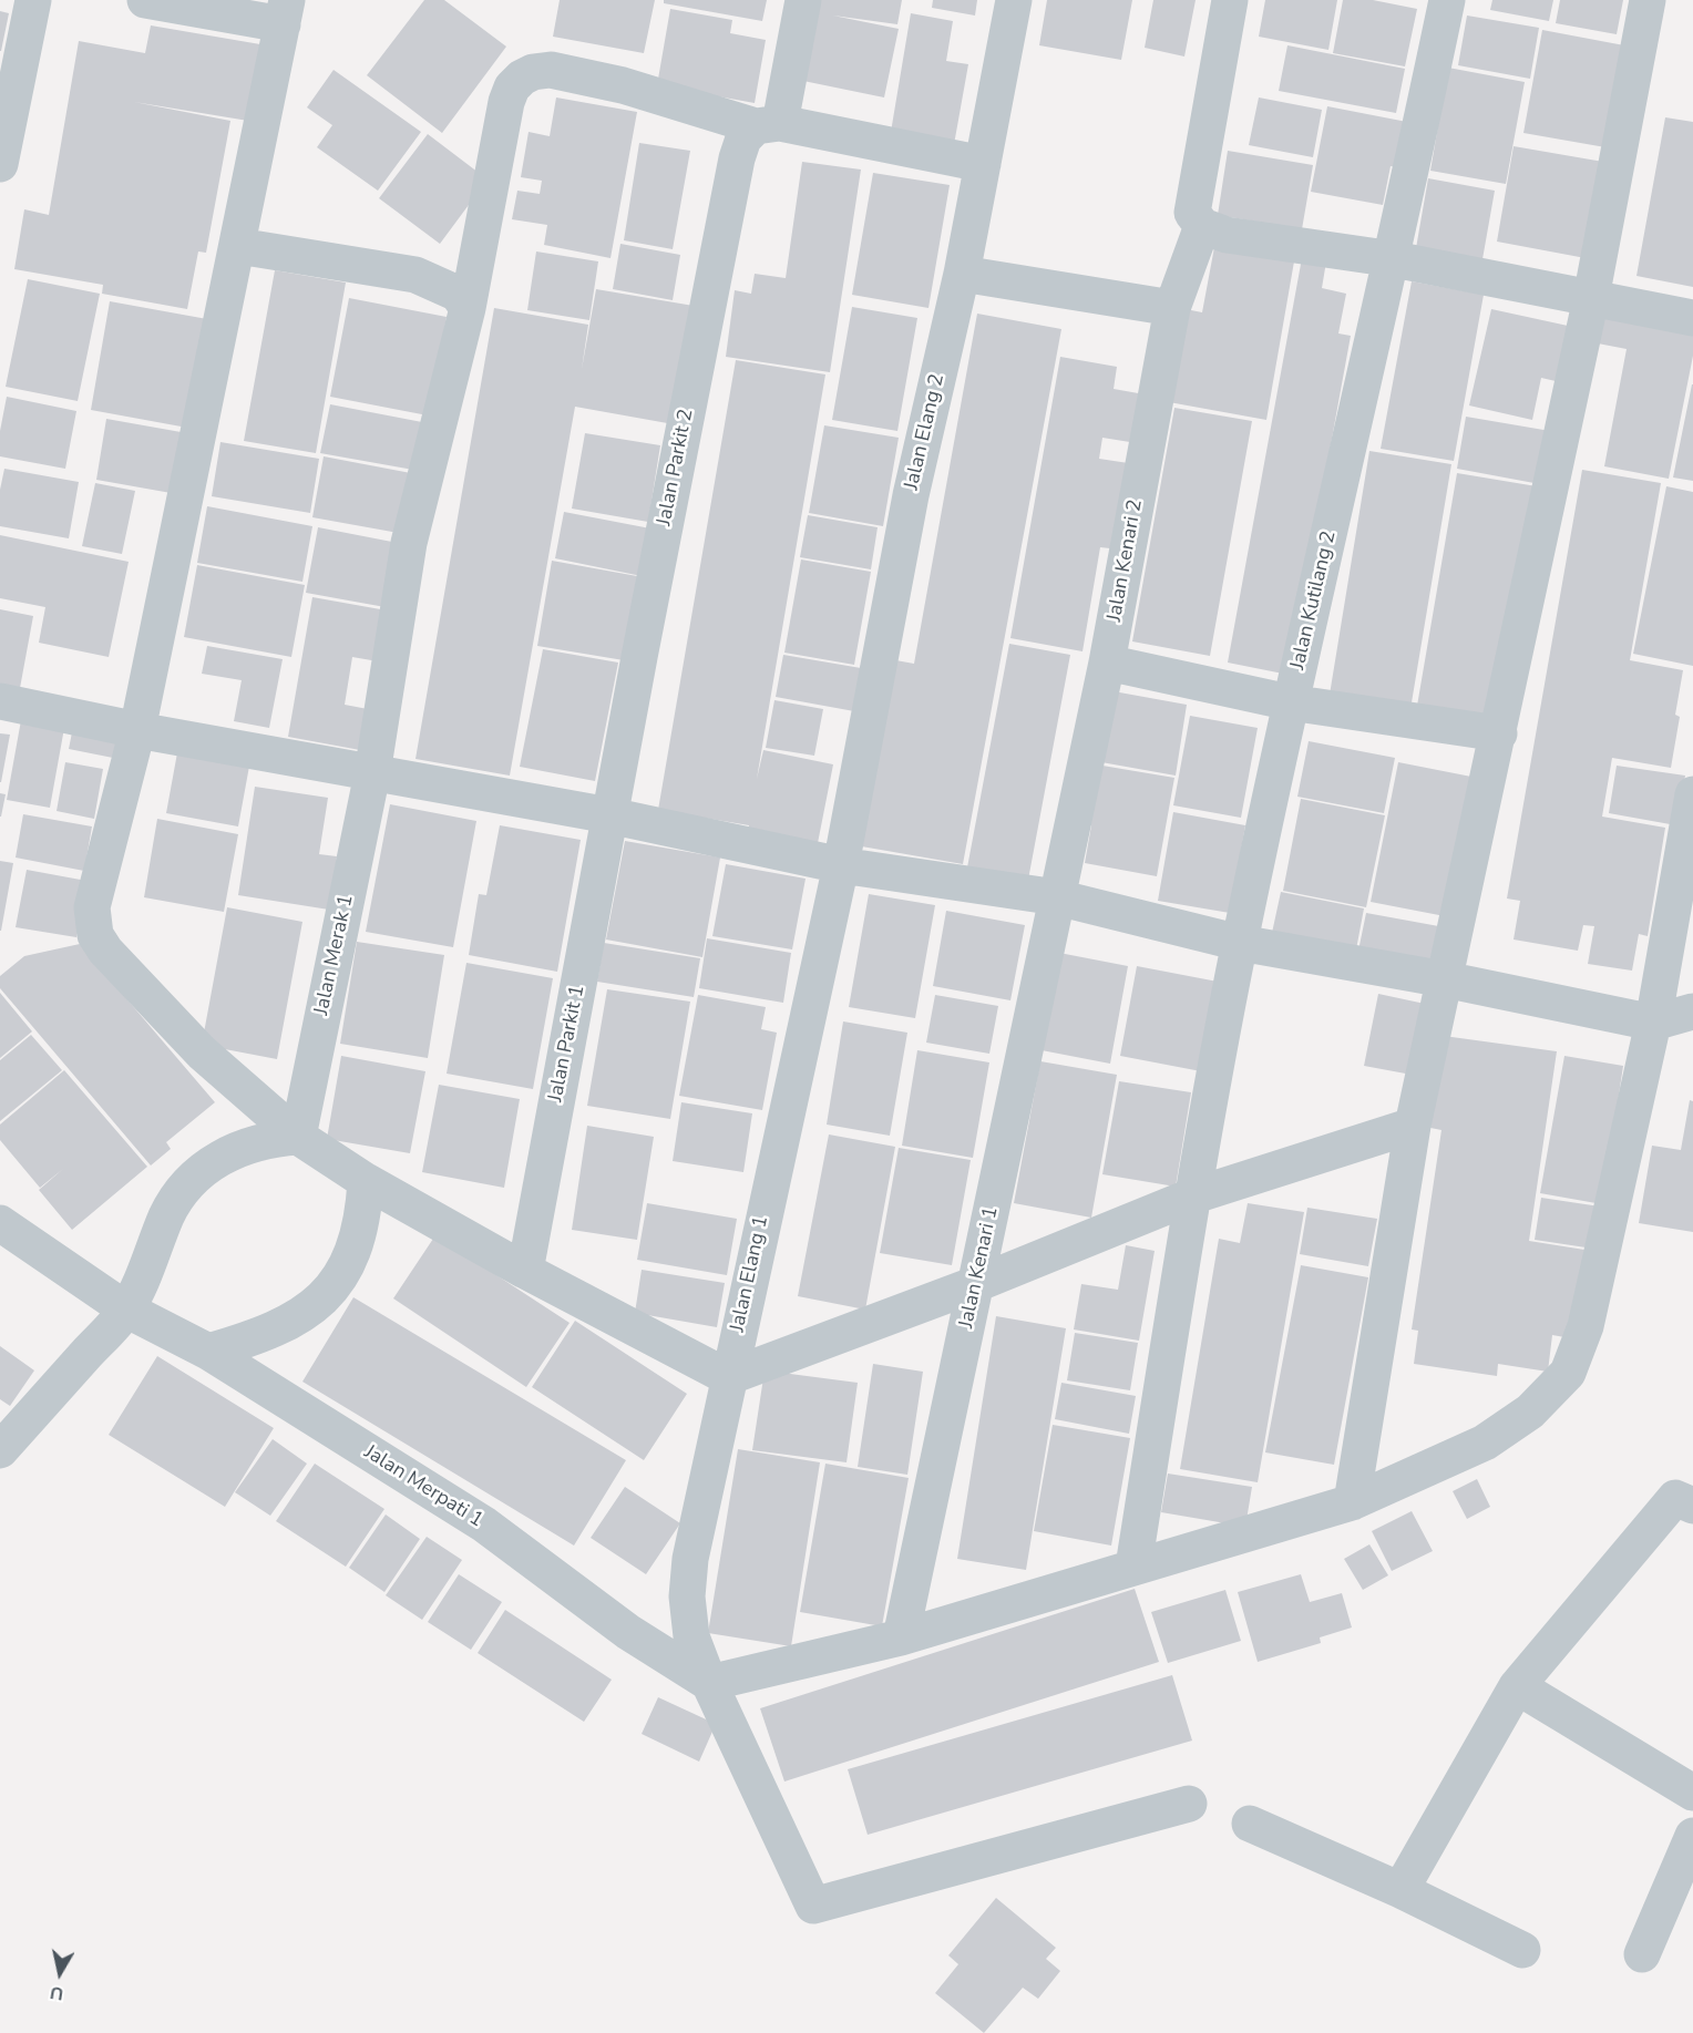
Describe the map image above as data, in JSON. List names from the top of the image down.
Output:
{
  "streets": {
    "street": [
      "Jalan Elang 2",
      "Jalan Parkit 2",
      "Jalan Kenari 2",
      "Jalan Kutilang 2",
      "Jalan Merak 1",
      "Jalan Parkit 1",
      "Jalan Kenari 1",
      "Jalan Elang 1",
      "Jalan Merpati 1"
    ]
  },
  "crossings": [
    ["Jalan Elang 2", "Jalan Merak 1"],
    ["Jalan Elang 2", "Jalan Elang 1"],
    ["Jalan Parkit 2", "Jalan Merak 1"],
    ["Jalan Parkit 2", "Jalan Parkit 1"],
    ["Jalan Kenari 2", "Jalan Kenari 1"],
    ["Jalan Merak 1", "Jalan Merpati 1"],
    ["Jalan Elang 1", "Jalan Merpati 1"]
  ],
  "north": "bottom"
}
